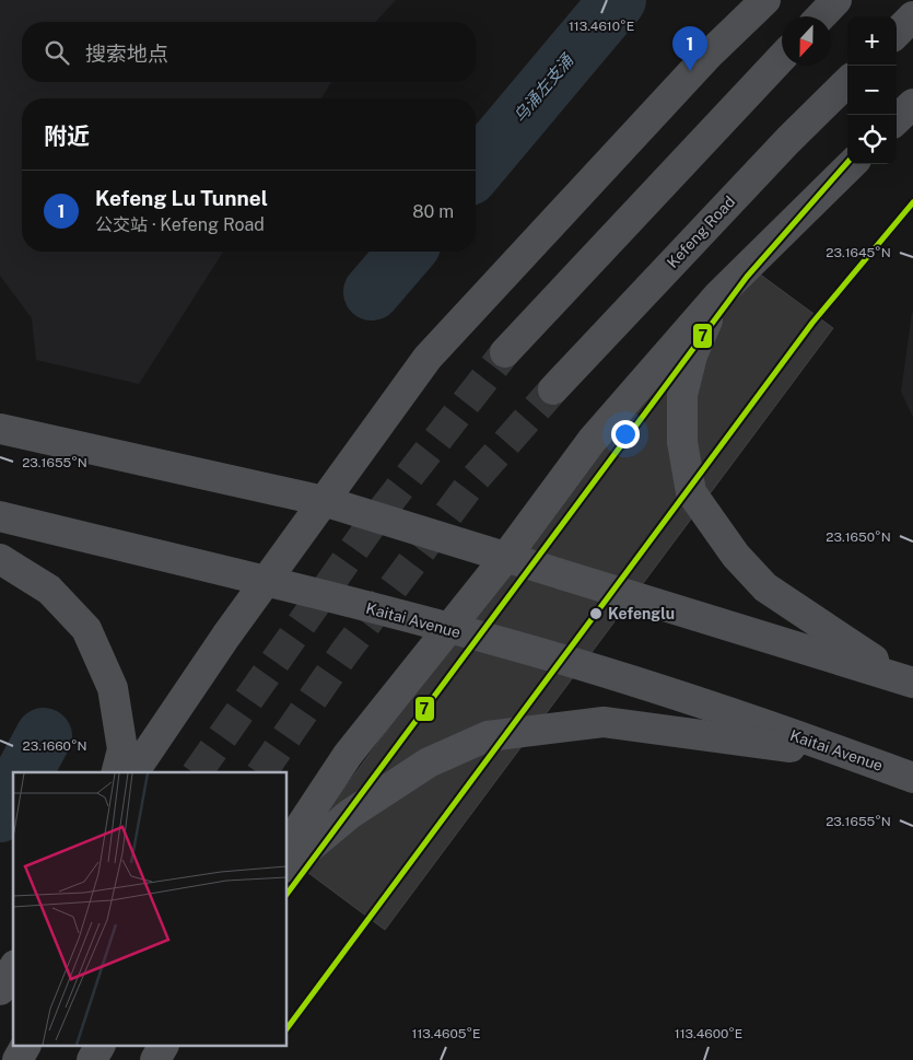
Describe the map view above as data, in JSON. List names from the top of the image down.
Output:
{
  "streets": {
    "main road": ["Kefeng Road", "Kaitai Avenue"]
  },
  "water": ["乌涌左支涌"],
  "places": ["Kefenglu"],
  "lines": ["transit line 7"],
  "north": "bottom",
  "page": {
    "map_buttons": ["+", "−"],
    "search": "搜索地点",
    "pins": "1",
    "heading": "附近",
    "list": [
      {
        "mark": "1",
        "name": "Kefeng Lu Tunnel",
        "note": "公交站 · Kefeng Road",
        "value": "80 m"
      }
    ]
  },
  "coordinates": [
    "113.4610°E",
    "23.1645°N",
    "23.1655°N",
    "23.1650°N",
    "23.1660°N",
    "113.4605°E",
    "113.4600°E"
  ]
}
